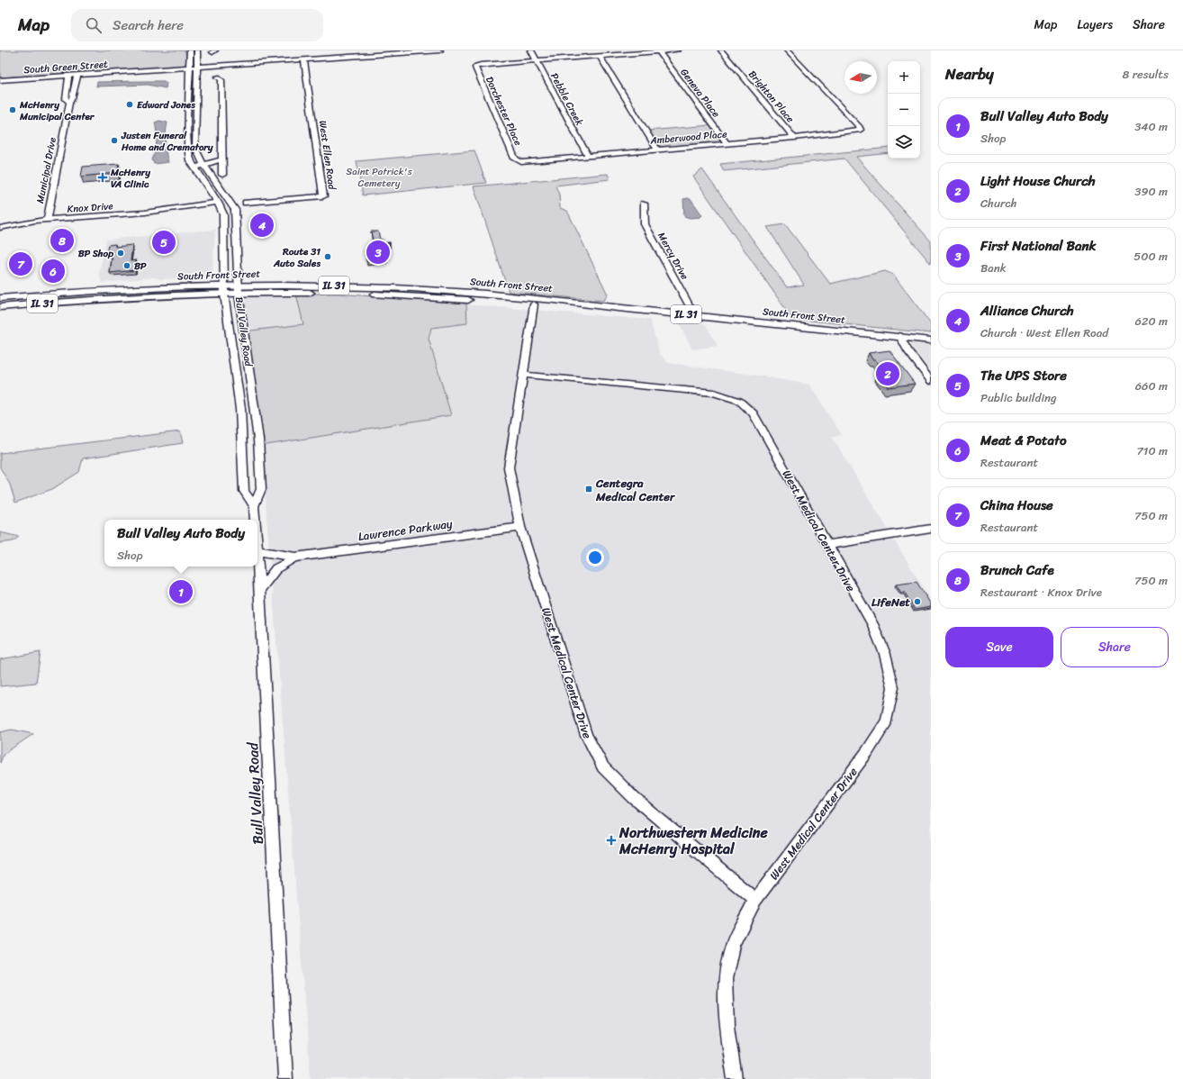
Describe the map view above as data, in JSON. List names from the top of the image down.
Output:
{
  "streets": {
    "main road": ["South Front Street", "IL 31"],
    "street": [
      "South Green Street",
      "Geneva Place",
      "Brighton Place",
      "Pebble Creek",
      "Dorchester Place",
      "Amberwood Place",
      "West Ellen Road",
      "Municipal Drive",
      "Knox Drive",
      "Mercy Drive",
      "Bull Valley Road",
      "Lawrence Parkway",
      "West Medical Center Drive"
    ]
  },
  "crossings": [
    ["South Green Street", "West Ellen Road"],
    ["South Green Street", "Municipal Drive"],
    ["South Green Street", "Bull Valley Road"],
    ["Geneva Place", "Amberwood Place"],
    ["Brighton Place", "Amberwood Place"],
    ["Pebble Creek", "Dorchester Place"],
    ["Pebble Creek", "Amberwood Place"],
    ["Dorchester Place", "Amberwood Place"],
    ["Municipal Drive", "Knox Drive"],
    ["Knox Drive", "Bull Valley Road"],
    ["Mercy Drive", "South Front Street"],
    ["South Front Street", "Bull Valley Road"],
    ["South Front Street", "West Medical Center Drive"],
    ["Bull Valley Road", "Lawrence Parkway"],
    ["Lawrence Parkway", "West Medical Center Drive"]
  ],
  "parks": ["Saint Patrick's Cemetery"],
  "places": {
    "other": [
      "Edward Jones",
      "McHenry Municipal Center",
      "Justen Funeral Home and Crematory",
      "BP Shop",
      "Route 31 Auto Sales",
      "BP",
      "LifeNet"
    ],
    "health": ["McHenry VA Clinic", "Northwestern Medicine McHenry Hospital"],
    "transit": ["Centegra Medical Center"]
  },
  "north": "left",
  "page": {
    "header": "Map",
    "search": "Search here",
    "nav": ["Map", "Layers", "Share"],
    "heading": ["Nearby", "8 results"],
    "map_buttons": ["+", "−"],
    "list": [
      {
        "mark": "1",
        "name": "Bull Valley Auto Body",
        "note": "Shop",
        "value": "340 m"
      },
      {
        "mark": "2",
        "name": "Light House Church",
        "note": "Church",
        "value": "390 m"
      },
      {
        "mark": "3",
        "name": "First National Bank",
        "note": "Bank",
        "value": "500 m"
      },
      {
        "mark": "4",
        "name": "Alliance Church",
        "note": "Church · West Ellen Road",
        "value": "620 m"
      },
      {
        "mark": "5",
        "name": "The UPS Store",
        "note": "Public building",
        "value": "660 m"
      },
      {
        "mark": "6",
        "name": "Meat & Potato",
        "note": "Restaurant",
        "value": "710 m"
      },
      {
        "mark": "7",
        "name": "China House",
        "note": "Restaurant",
        "value": "750 m"
      },
      {
        "mark": "8",
        "name": "Brunch Cafe",
        "note": "Restaurant · Knox Drive",
        "value": "750 m"
      }
    ],
    "pins": [
      "4",
      "8",
      "5",
      "3",
      "7",
      "6",
      "2",
      "1"
    ],
    "popup": ["Bull Valley Auto Body", "Shop"],
    "buttons": ["Save", "Share"]
  }
}
